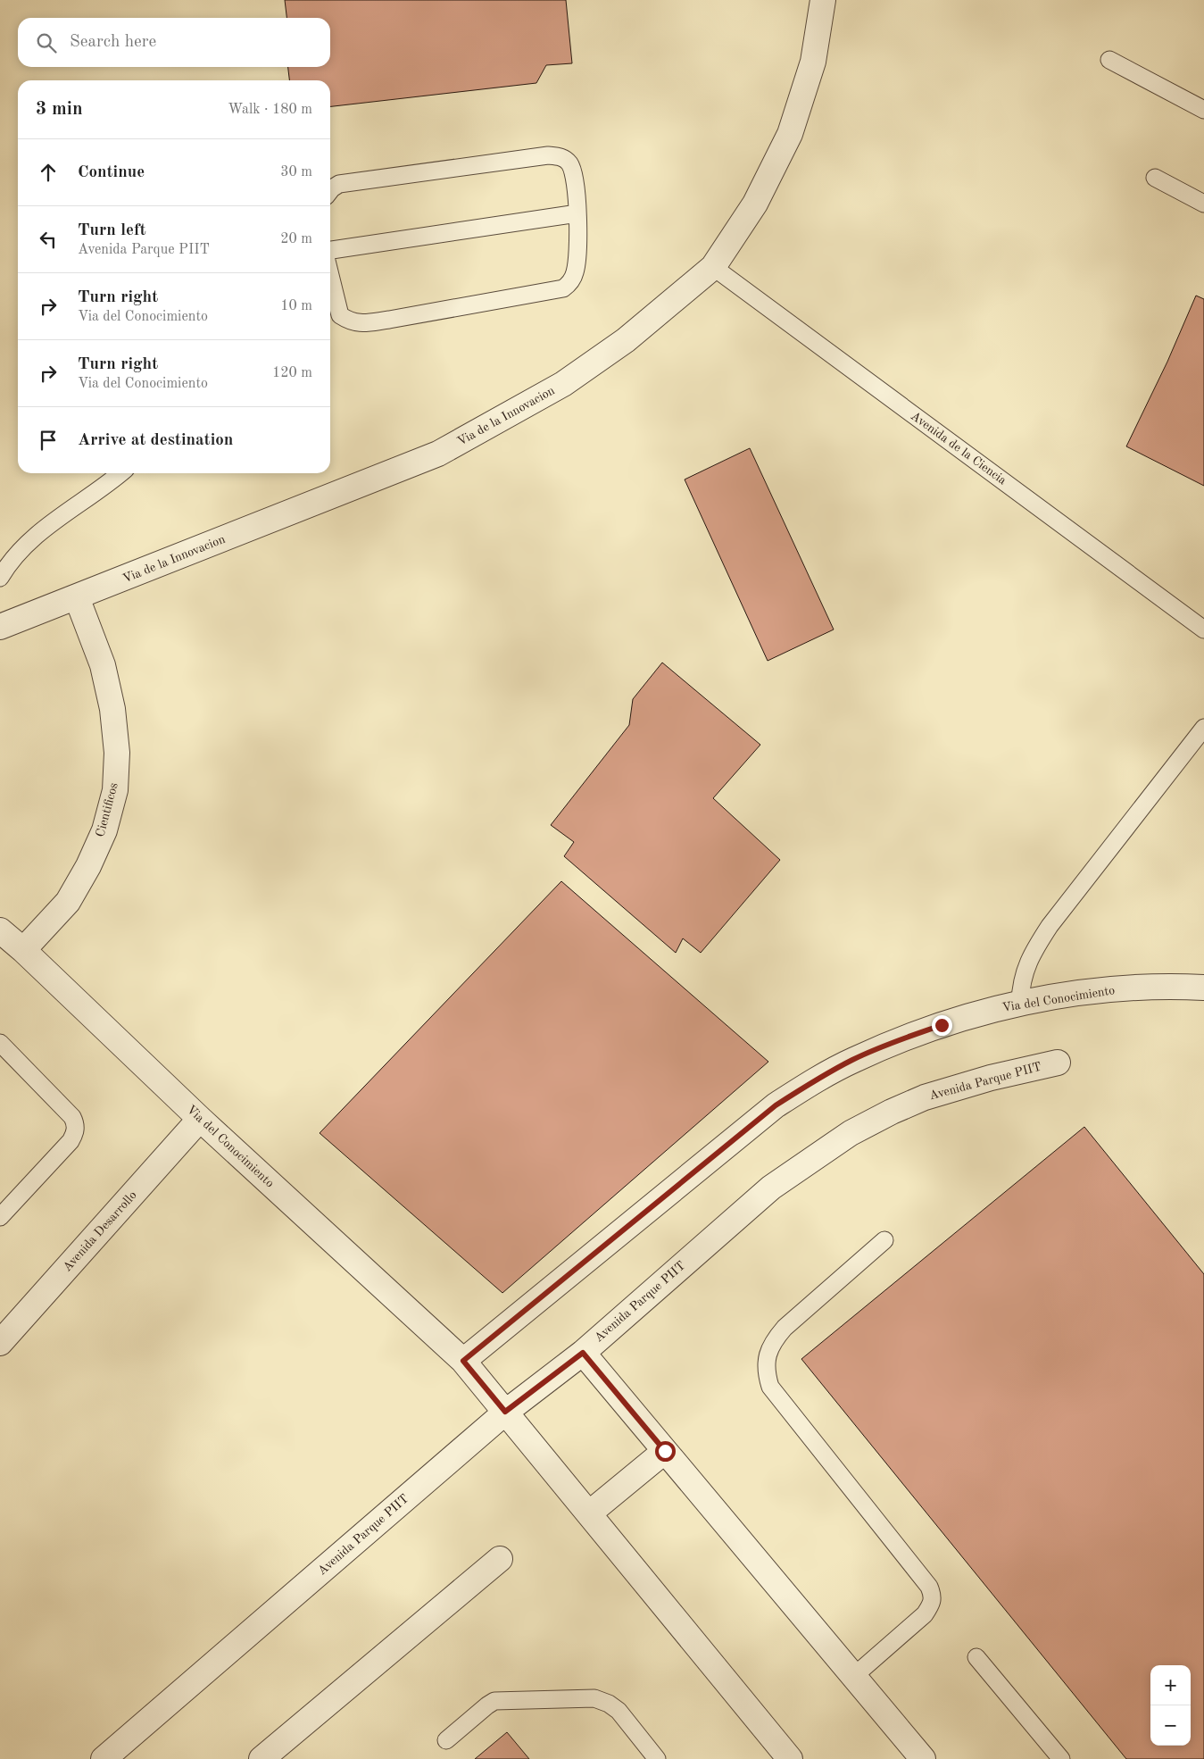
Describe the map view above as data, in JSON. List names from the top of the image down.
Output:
{
  "streets": {
    "street": [
      "Via de la Innovacion",
      "Cientificos",
      "Via del Conocimiento",
      "Avenida Parque PIIT",
      "Avenida Desarrollo"
    ],
    "lane": ["Avenida de la Ciencia"]
  },
  "crossings": [
    ["Via de la Innovacion", "Avenida de la Ciencia"],
    ["Via de la Innovacion", "Cientificos"],
    ["Cientificos", "Via del Conocimiento"],
    ["Via del Conocimiento", "Avenida Parque PIIT"],
    ["Via del Conocimiento", "Avenida Desarrollo"]
  ],
  "page": {
    "search": "Search here",
    "heading": ["3 min", "Walk · 180 m"],
    "list": [
      ["Continue", "30 m"],
      ["Turn left", "Avenida Parque PIIT", "20 m"],
      ["Turn right", "Via del Conocimiento", "10 m"],
      ["Turn right", "Via del Conocimiento", "120 m"],
      "Arrive at destination"
    ],
    "map_buttons": ["+", "−"]
  }
}
